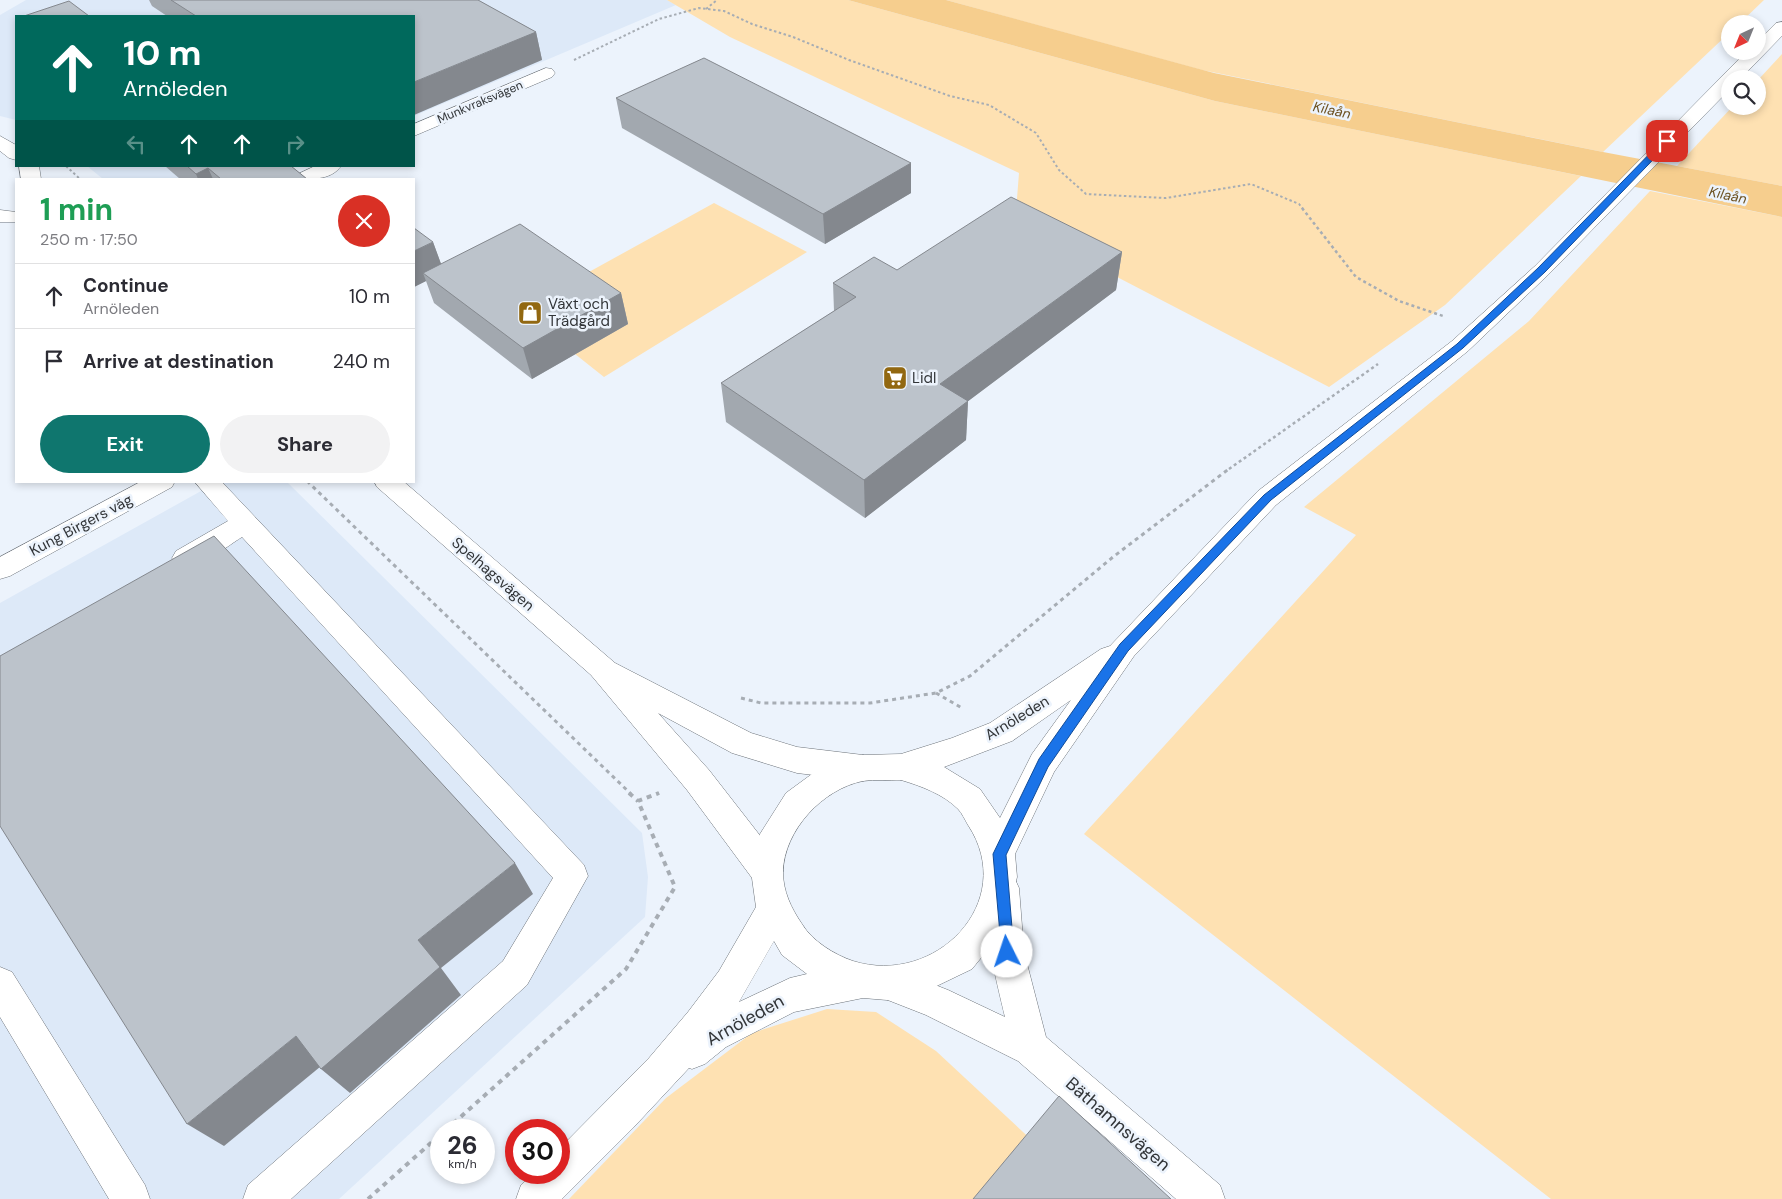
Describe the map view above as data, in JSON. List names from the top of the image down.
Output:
{
  "streets": {
    "main road": [
      "Munkvraksvägen",
      "Kung Birgers väg",
      "Spelhagsvägen",
      "Arnöleden",
      "Bäthamnsvägen"
    ]
  },
  "crossings": [
    ["Arnöleden", "Bäthamnsvägen"]
  ],
  "water": ["Kilaån"],
  "places": {
    "shop": ["Växt och Trädgård"],
    "supermarket": ["Lidl"]
  },
  "north": "bottom left",
  "page": {
    "turn": ["10 m", "Arnöleden"],
    "heading": ["1 min", "250 m · 17:50"],
    "list": [
      {
        "name": "Continue",
        "note": "Arnöleden",
        "value": "10 m"
      },
      {
        "name": "Arrive at destination",
        "value": "240 m"
      }
    ],
    "buttons": ["Exit", "Share"],
    "speed": "26 km/h",
    "limit": "30"
  }
}
